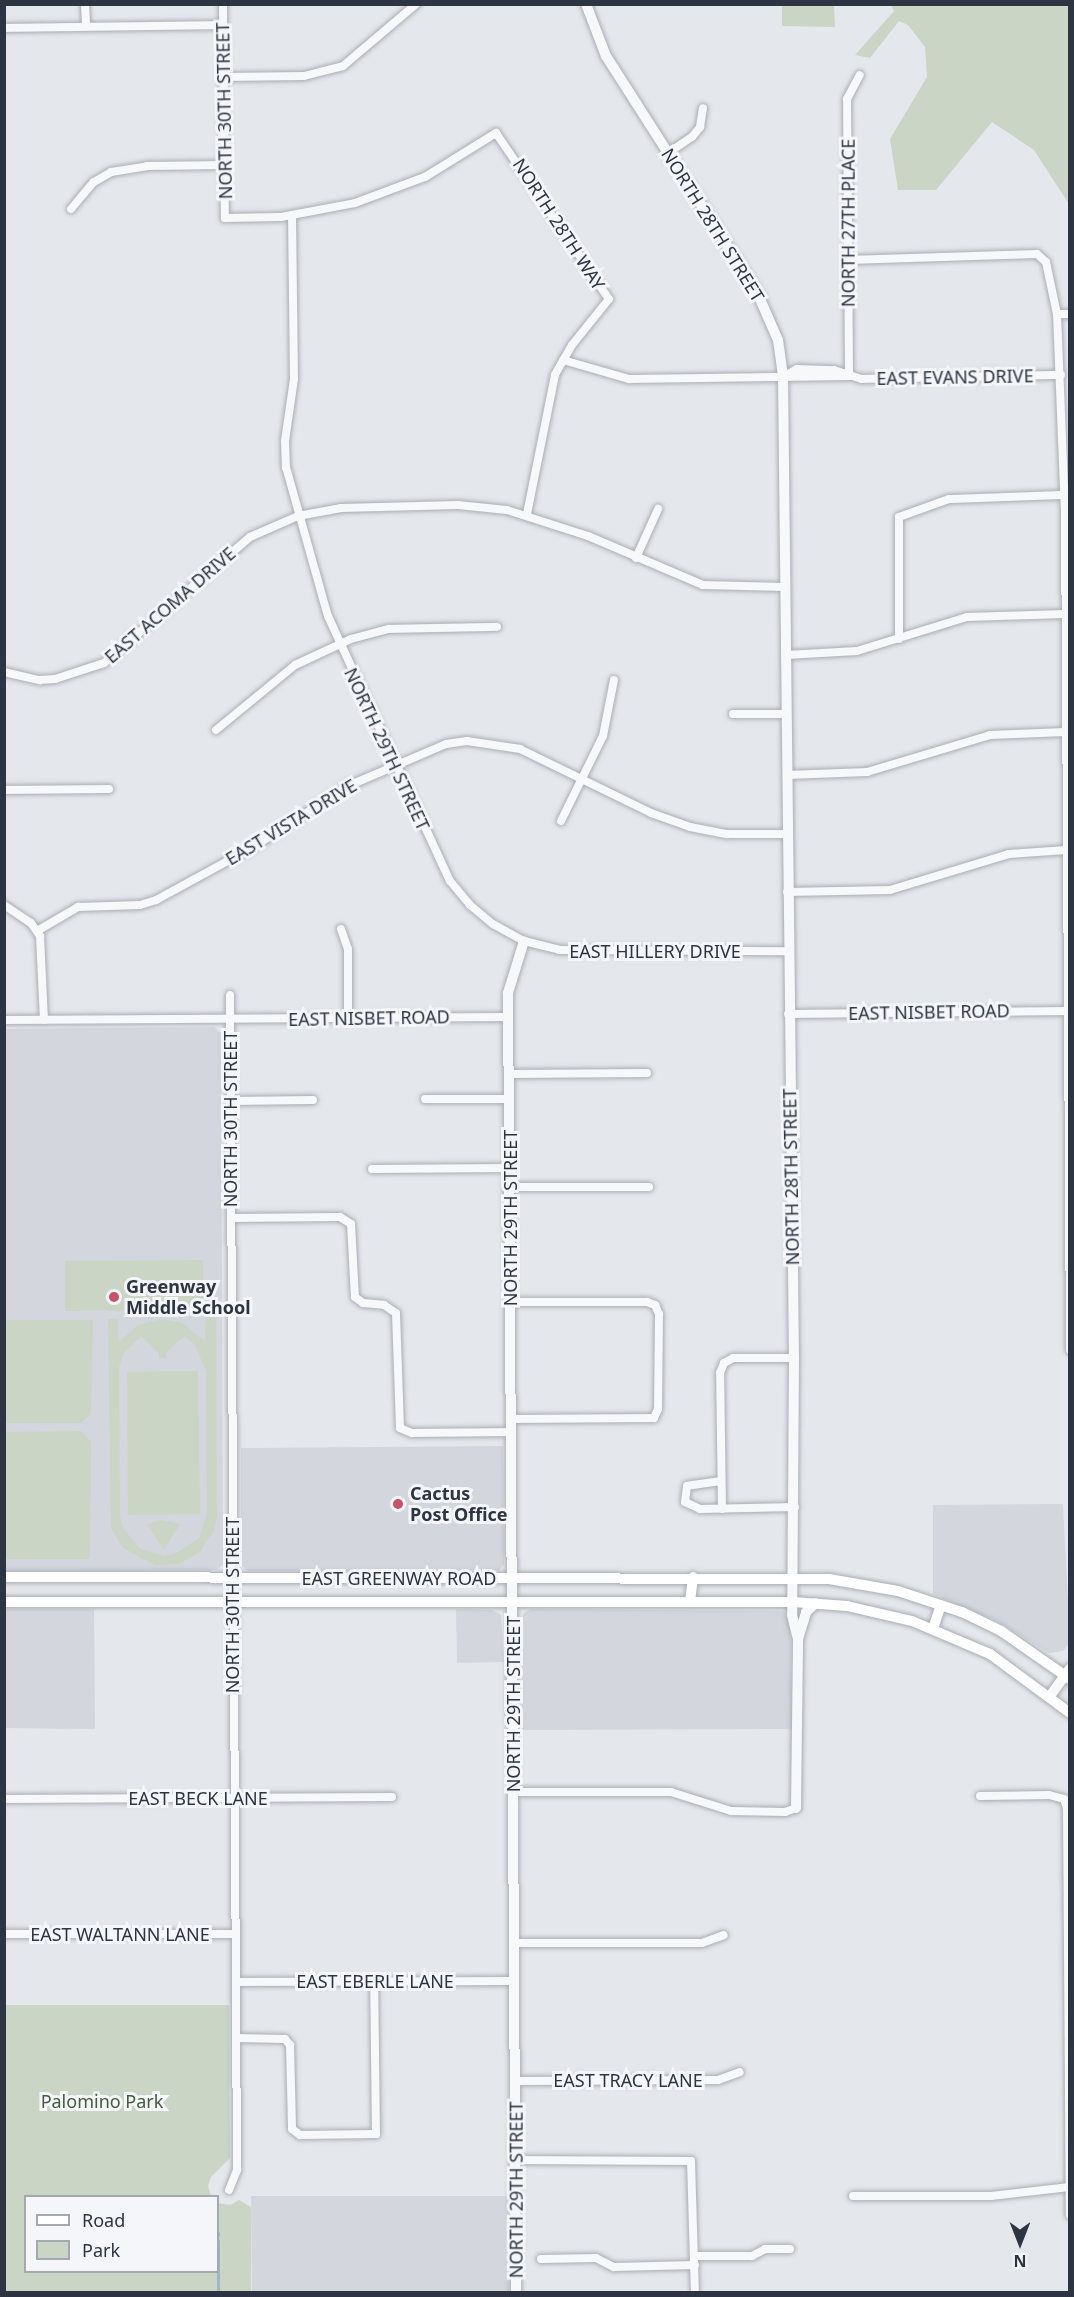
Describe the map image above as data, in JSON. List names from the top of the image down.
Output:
{
  "streets": {
    "main road": ["EAST GREENWAY ROAD"],
    "street": [
      "NORTH 30TH STREET",
      "NORTH 27TH PLACE",
      "NORTH 28TH WAY",
      "NORTH 28TH STREET",
      "EAST EVANS DRIVE",
      "EAST ACOMA DRIVE",
      "NORTH 29TH STREET",
      "EAST VISTA DRIVE",
      "EAST HILLERY DRIVE",
      "EAST NISBET ROAD",
      "EAST BECK LANE",
      "EAST WALTANN LANE",
      "EAST EBERLE LANE",
      "EAST TRACY LANE"
    ]
  },
  "crossings": [
    ["NORTH 30TH STREET", "NORTH 28TH WAY"],
    ["NORTH 30TH STREET", "NORTH 29TH STREET"],
    ["NORTH 30TH STREET", "EAST NISBET ROAD"],
    ["NORTH 30TH STREET", "EAST GREENWAY ROAD"],
    ["NORTH 30TH STREET", "EAST BECK LANE"],
    ["NORTH 30TH STREET", "EAST WALTANN LANE"],
    ["NORTH 30TH STREET", "EAST EBERLE LANE"],
    ["NORTH 27TH PLACE", "EAST EVANS DRIVE"],
    ["NORTH 28TH WAY", "EAST EVANS DRIVE"],
    ["NORTH 28TH WAY", "EAST ACOMA DRIVE"],
    ["NORTH 28TH WAY", "NORTH 29TH STREET"],
    ["NORTH 28TH STREET", "EAST EVANS DRIVE"],
    ["NORTH 28TH STREET", "EAST ACOMA DRIVE"],
    ["NORTH 28TH STREET", "EAST VISTA DRIVE"],
    ["NORTH 28TH STREET", "EAST HILLERY DRIVE"],
    ["NORTH 28TH STREET", "EAST NISBET ROAD"],
    ["NORTH 28TH STREET", "EAST GREENWAY ROAD"],
    ["EAST ACOMA DRIVE", "NORTH 29TH STREET"],
    ["NORTH 29TH STREET", "EAST VISTA DRIVE"],
    ["NORTH 29TH STREET", "EAST HILLERY DRIVE"],
    ["NORTH 29TH STREET", "EAST NISBET ROAD"],
    ["NORTH 29TH STREET", "EAST GREENWAY ROAD"],
    ["NORTH 29TH STREET", "EAST EBERLE LANE"],
    ["NORTH 29TH STREET", "EAST TRACY LANE"]
  ],
  "parks": ["Palomino Park"],
  "places": ["Greenway Middle School", "Cactus Post Office"],
  "legend": ["Road", "Park"],
  "north": "bottom"
}
